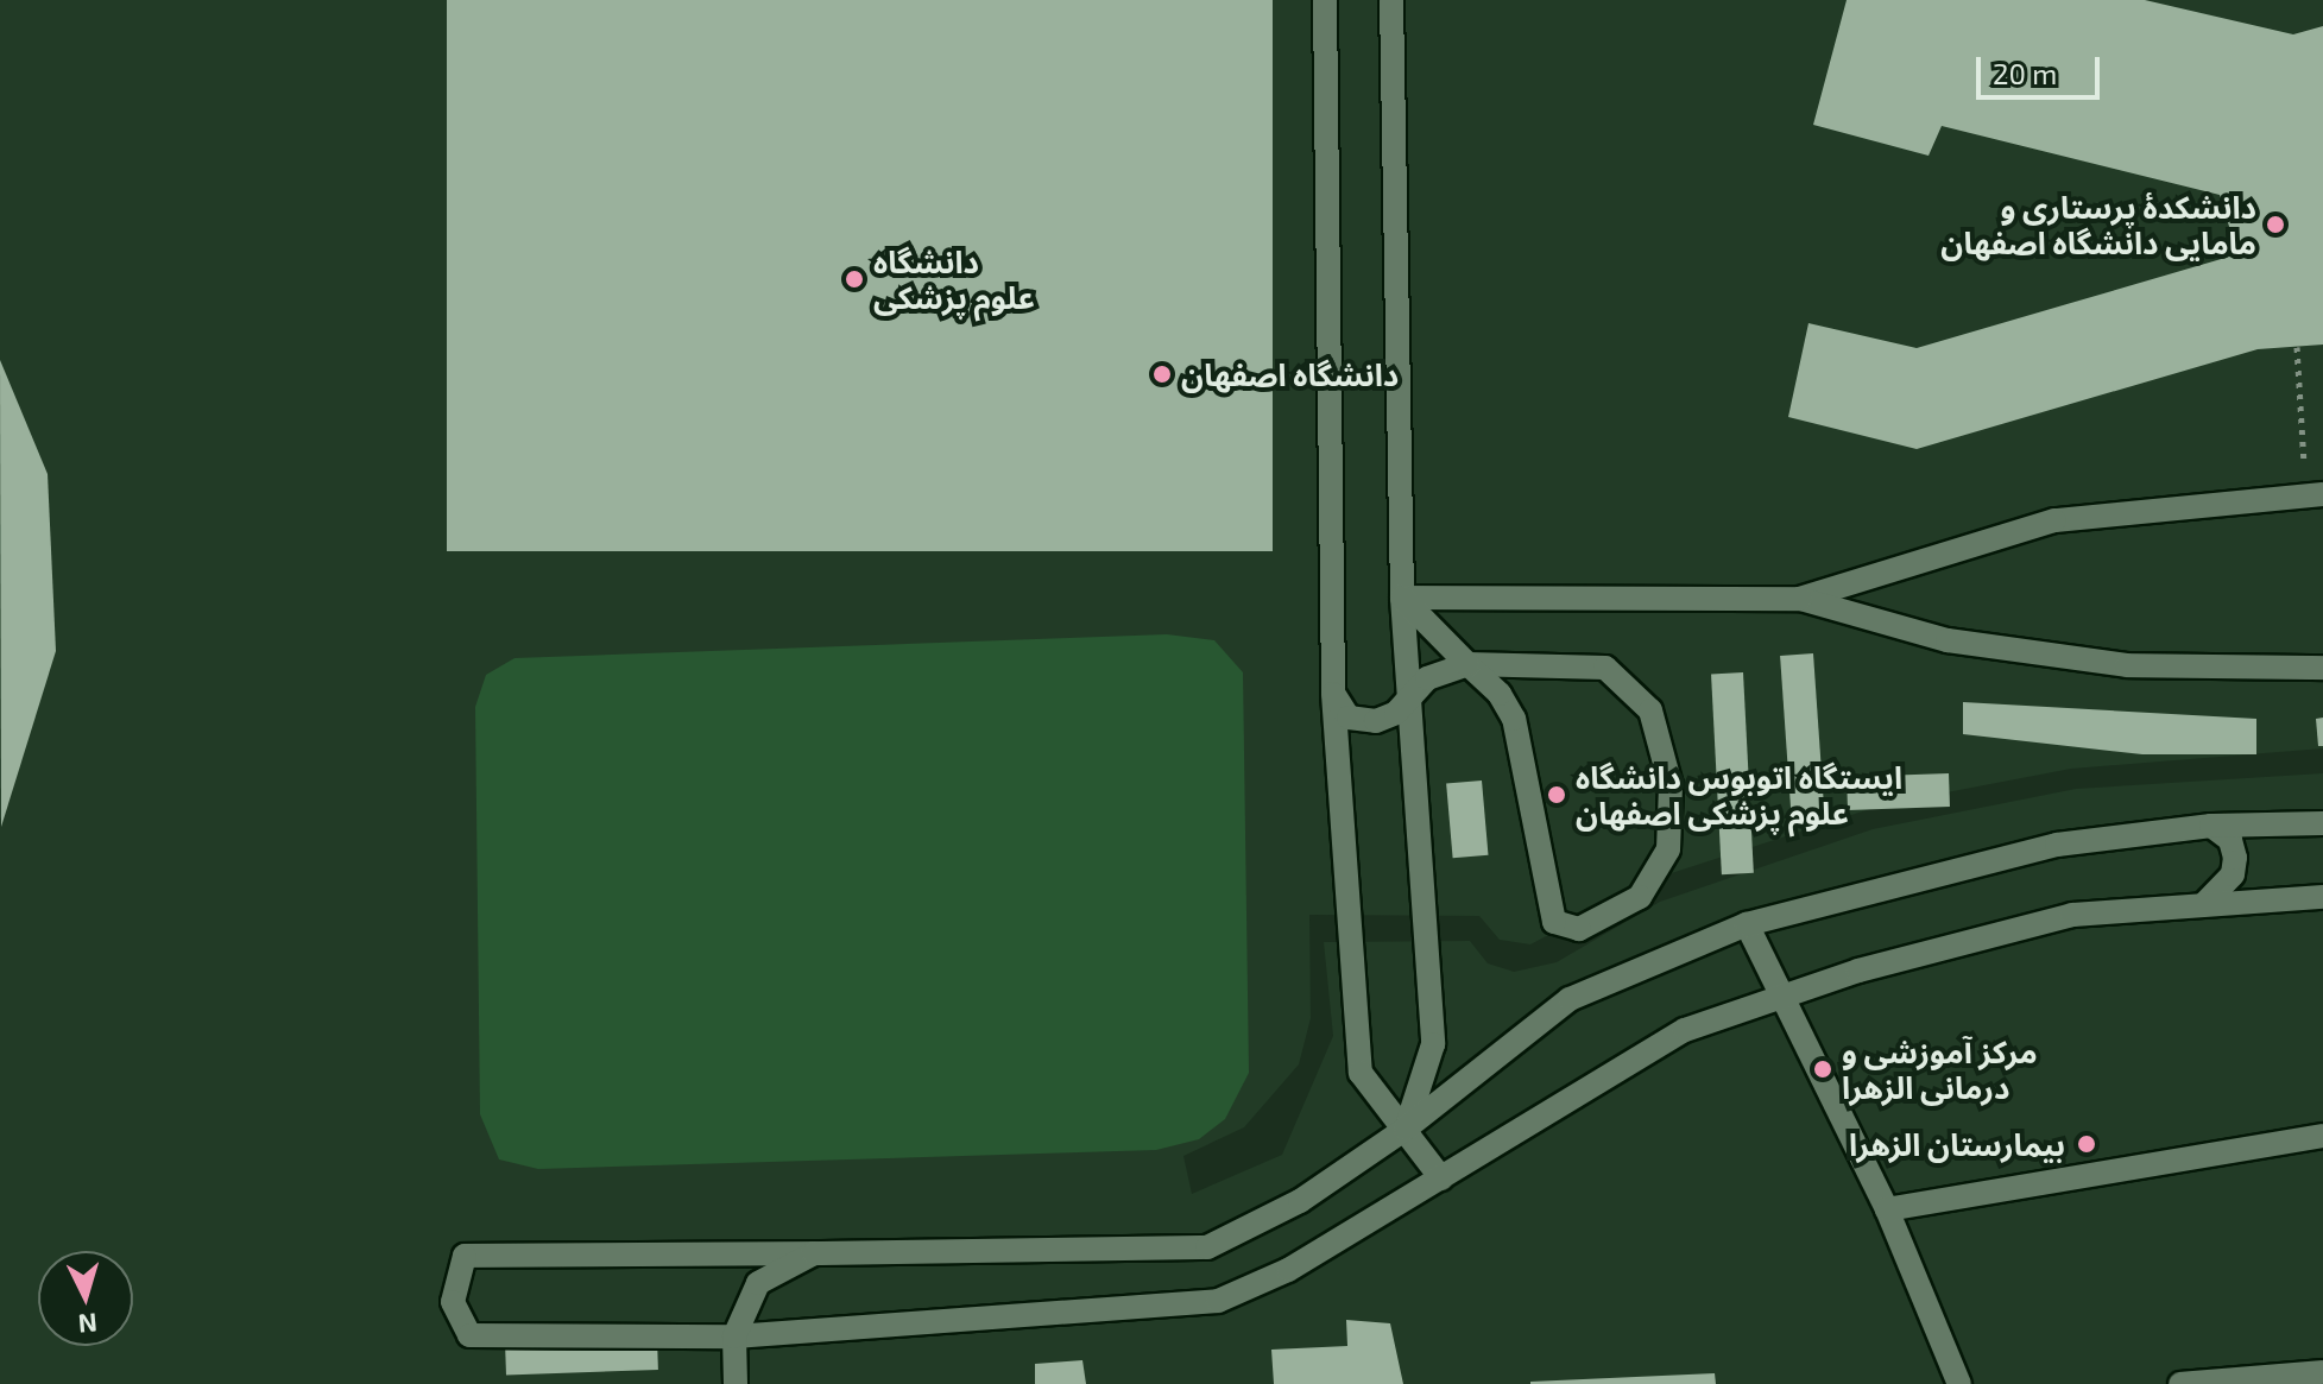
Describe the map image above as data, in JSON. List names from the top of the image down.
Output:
{
  "places": [
    "دانشکدهٔ پرستاری و مامایی دانشگاه اصفهان",
    "دانشگاه علوم پزشکی",
    "دانشگاه اصفهان",
    "ایستگاه اتوبوس دانشگاه علوم پزشکی اصفهان",
    "مرکز آموزشی و درمانی الزهرا",
    "بیمارستان الزهرا"
  ],
  "scale_bar": "20 m",
  "north": "bottom"
}
